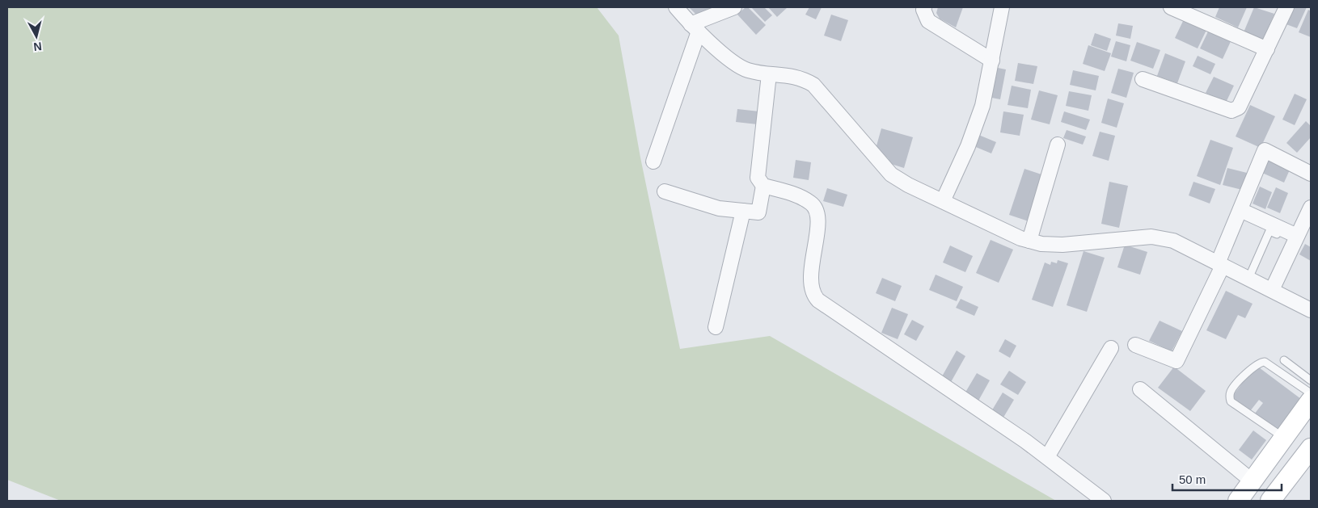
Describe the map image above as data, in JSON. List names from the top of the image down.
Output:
{
  "scale_bar": "50 m",
  "north": "bottom"
}
